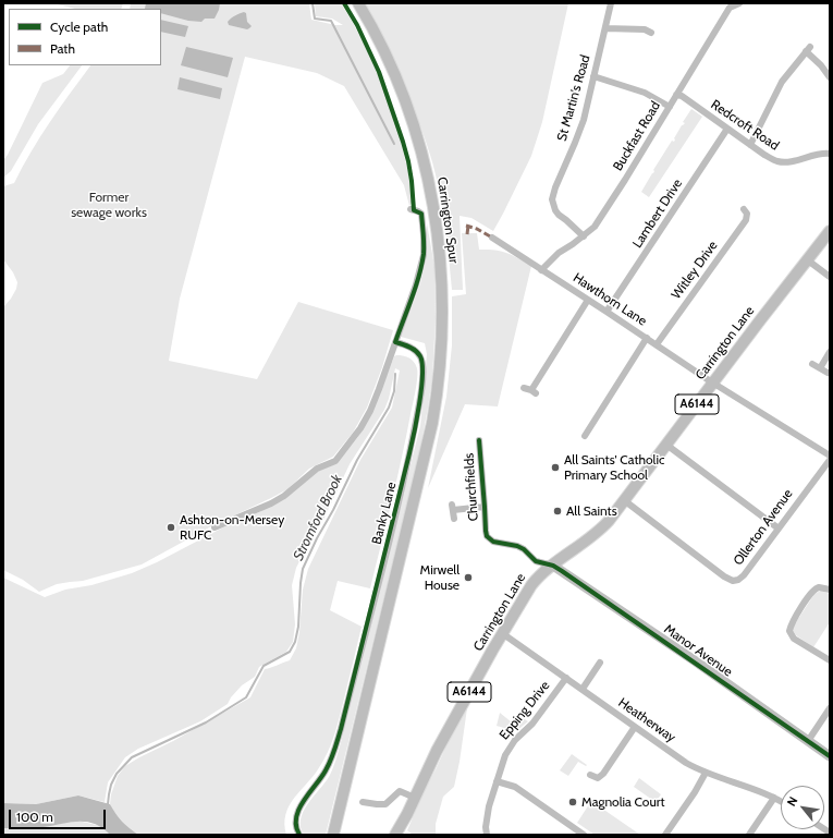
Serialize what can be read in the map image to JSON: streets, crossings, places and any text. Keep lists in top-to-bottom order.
{
  "streets": {
    "main road": ["Carrington Spur", "Carrington Lane", "A6144"],
    "street": [
      "St Martin's Road",
      "Redcroft Road",
      "Buckfast Road",
      "Lambert Drive",
      "Witley Drive",
      "Hawthorn Lane",
      "Churchfields",
      "Banky Lane",
      "Ollerton Avenue",
      "Manor Avenue",
      "Epping Drive",
      "Heatherway"
    ]
  },
  "crossings": [
    ["St Martin's Road", "Buckfast Road"],
    ["Redcroft Road", "Buckfast Road"],
    ["Redcroft Road", "Lambert Drive"],
    ["Buckfast Road", "Hawthorn Lane"],
    ["Lambert Drive", "Hawthorn Lane"],
    ["Witley Drive", "Hawthorn Lane"],
    ["Hawthorn Lane", "Carrington Lane"],
    ["Carrington Lane", "Churchfields"],
    ["Carrington Lane", "Ollerton Avenue"],
    ["Carrington Lane", "Manor Avenue"],
    ["Carrington Lane", "Heatherway"],
    ["Churchfields", "Manor Avenue"],
    ["Epping Drive", "Heatherway"]
  ],
  "water": ["Stromford Brook"],
  "parks": ["Former sewage works"],
  "places": [
    "All Saints' Catholic Primary School",
    "All Saints",
    "Ashton-on-Mersey RUFC",
    "Mirwell House",
    "Magnolia Court"
  ],
  "legend": ["Cycle path", "Path"],
  "scale_bar": "100 m",
  "north": "top left"
}
